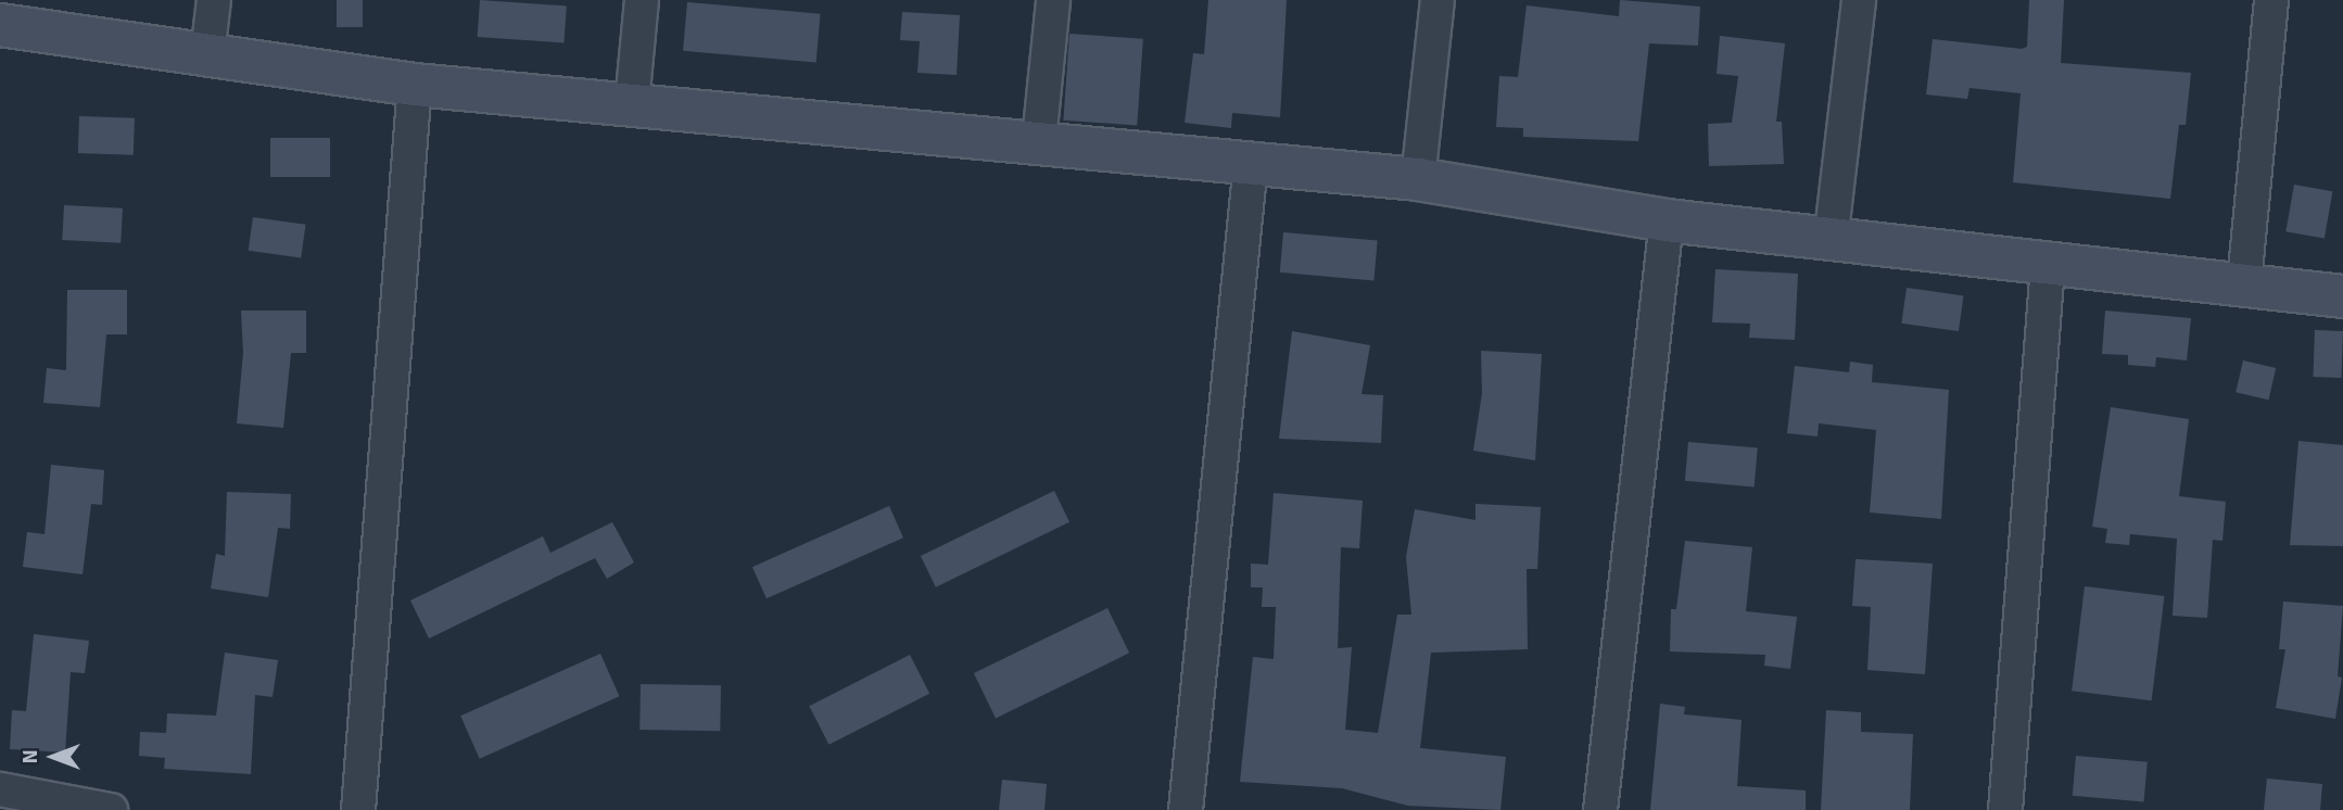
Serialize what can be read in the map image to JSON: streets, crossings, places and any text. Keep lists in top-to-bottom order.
{
  "north": "left"
}
